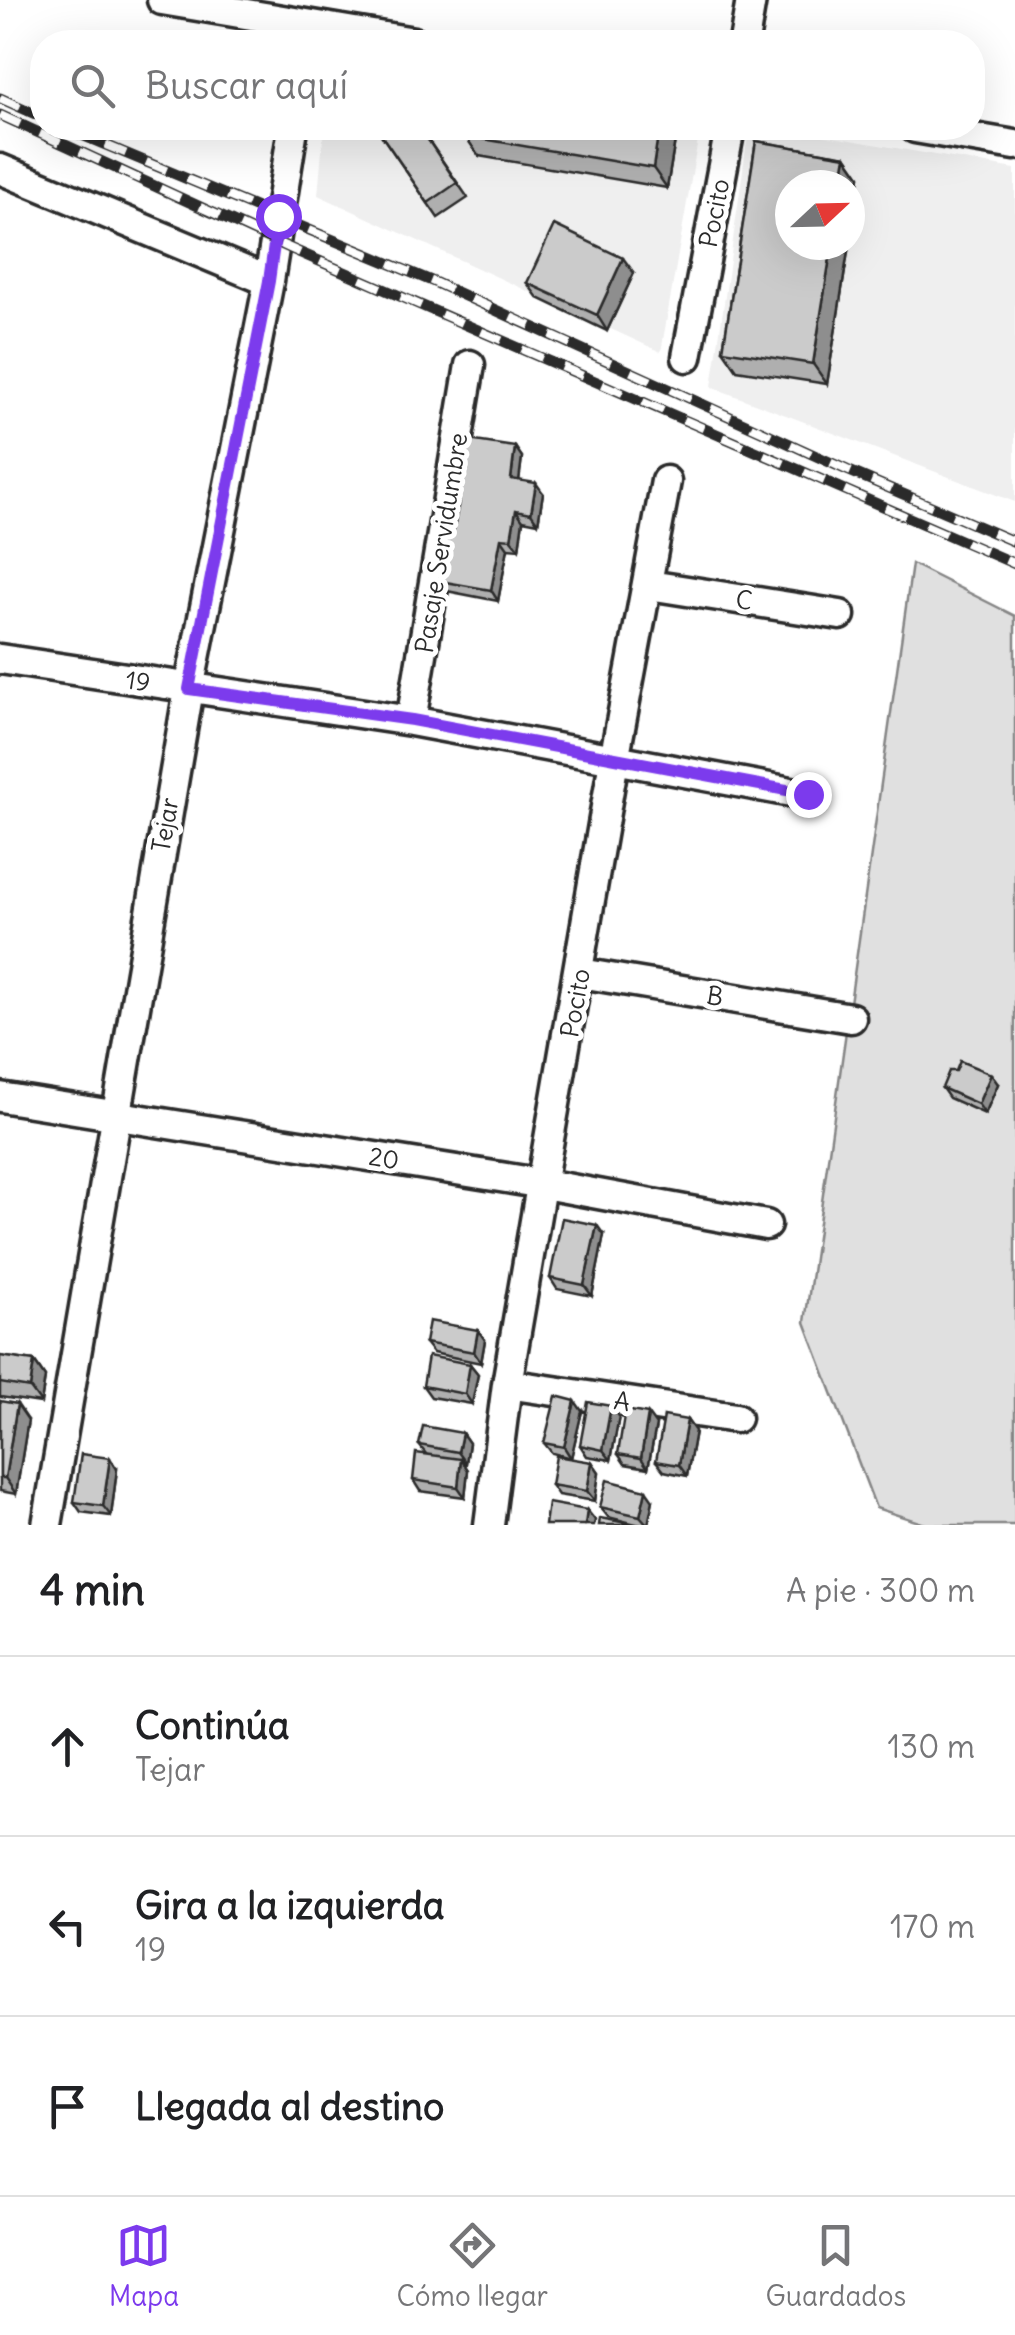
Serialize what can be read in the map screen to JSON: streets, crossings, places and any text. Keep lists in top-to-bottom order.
{
  "streets": {
    "street": [
      "Pocito",
      "Pasaje Servidumbre",
      "C",
      "19",
      "Tejar",
      "B",
      "20",
      "A"
    ]
  },
  "crossings": [
    ["Pocito", "C"],
    ["Pocito", "19"],
    ["Pocito", "B"],
    ["Pocito", "20"],
    ["Pocito", "A"],
    ["Pasaje Servidumbre", "19"],
    ["19", "Tejar"],
    ["Tejar", "20"]
  ],
  "north": "right",
  "page": {
    "search": "Buscar aquí",
    "heading": ["4 min", "A pie · 300 m"],
    "list": [
      ["Continúa", "Tejar", "130 m"],
      ["Gira a la izquierda", "19", "170 m"],
      "Llegada al destino"
    ],
    "nav": ["Mapa", "Cómo llegar", "Guardados"]
  }
}
